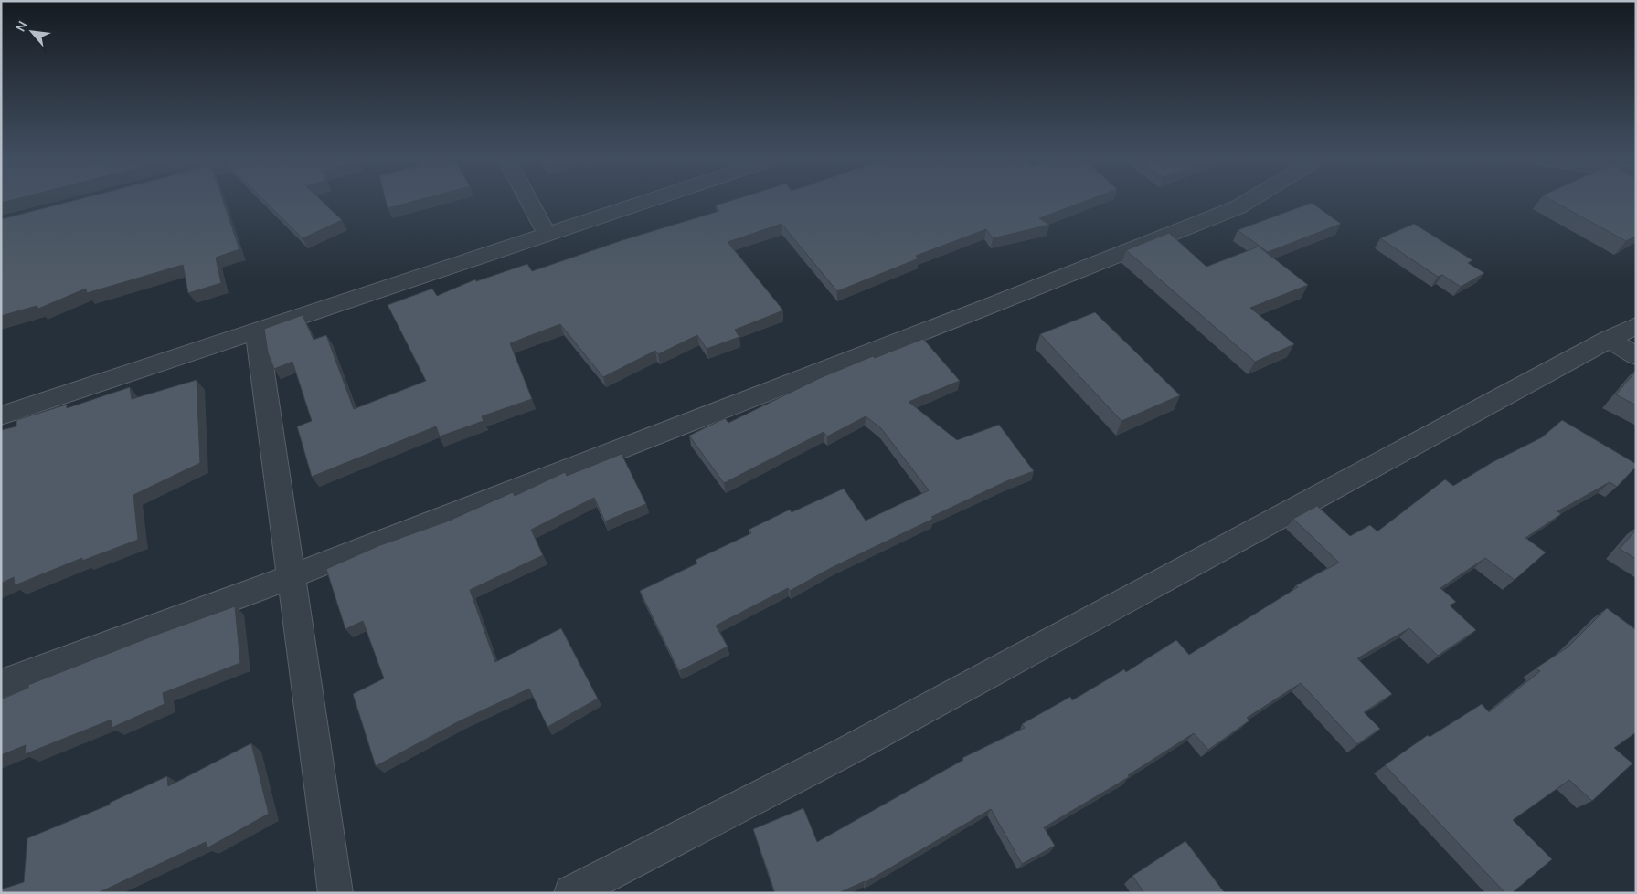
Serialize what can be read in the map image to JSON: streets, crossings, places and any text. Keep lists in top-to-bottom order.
{
  "north": "top left"
}
